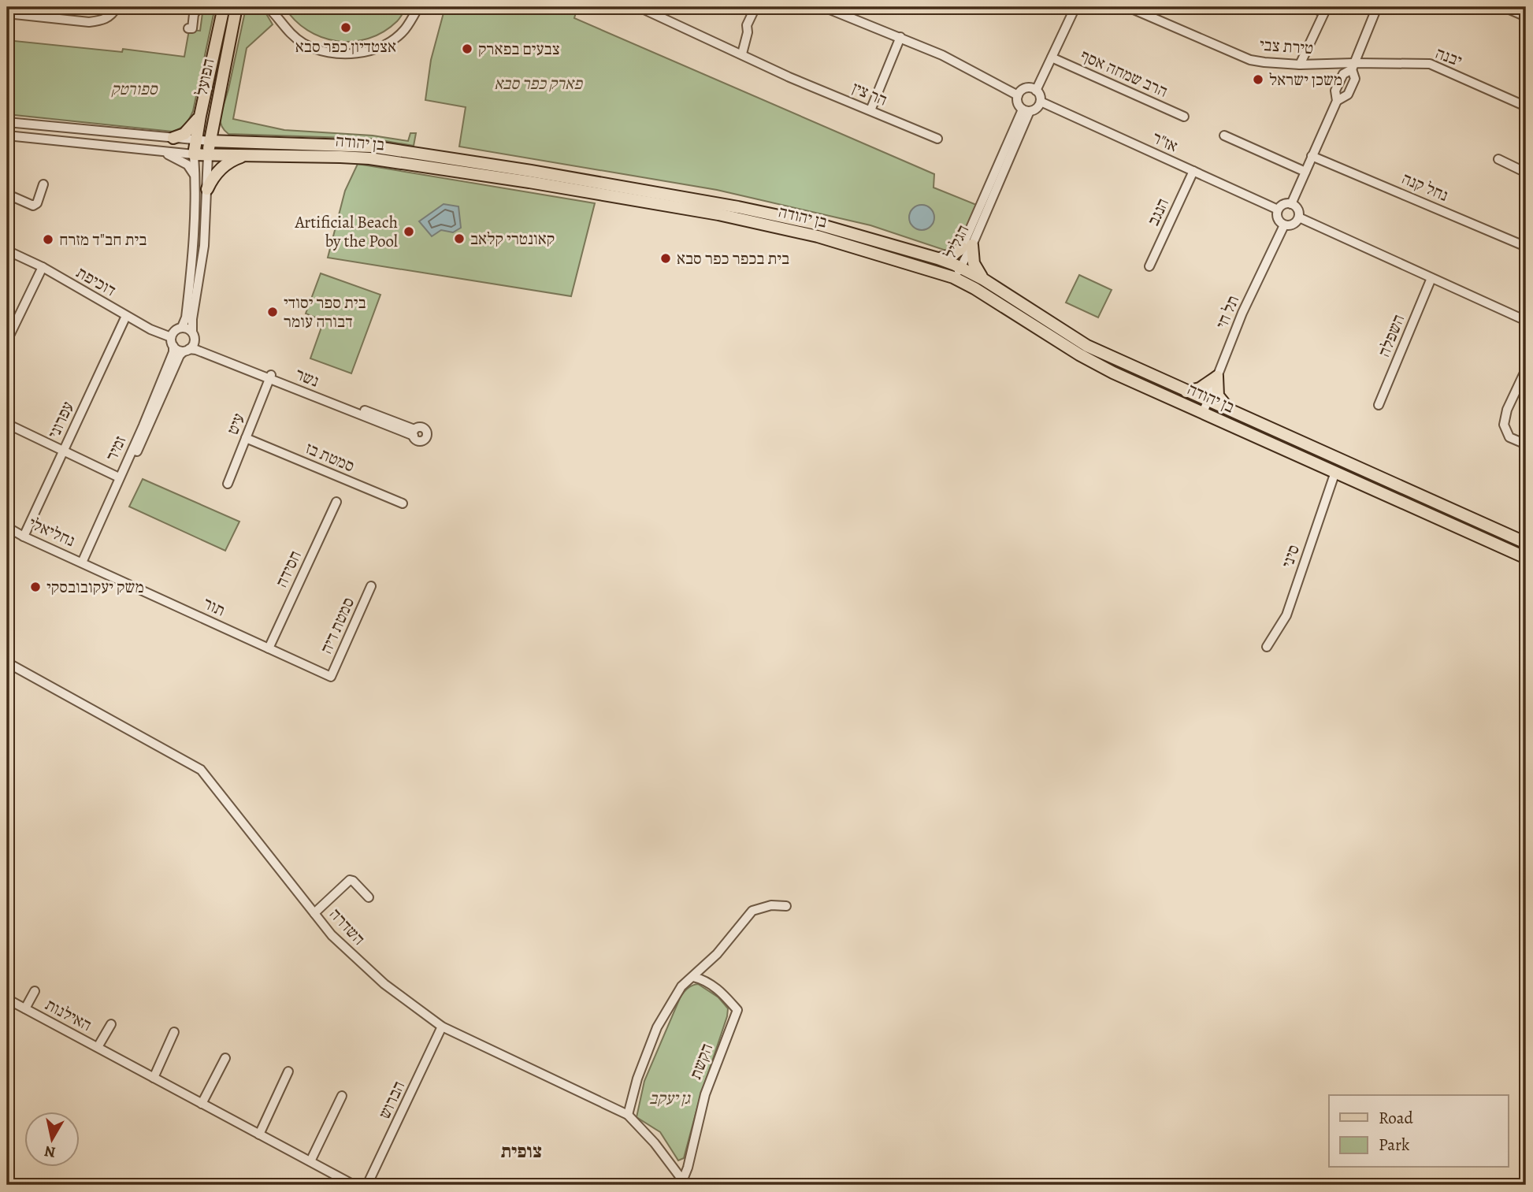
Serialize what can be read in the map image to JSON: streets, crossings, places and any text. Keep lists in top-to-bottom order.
{
  "streets": {
    "main road": ["הפועל", "בן יהודה"],
    "street": [
      "טירת צבי",
      "יבנה",
      "הרב שמחה אסף",
      "הר צין",
      "אז\"ר",
      "נחל קנה",
      "הנגב",
      "הגליל",
      "דוכיפת",
      "תל חי",
      "השפלה",
      "נשר",
      "עפרוני",
      "עיט",
      "זמיר",
      "סמטת בז",
      "נחליאלי",
      "סיני",
      "חסידה",
      "תור",
      "סמטת דיה",
      "השדרה",
      "האילנות",
      "הקשת",
      "הברוש"
    ]
  },
  "crossings": [
    ["טירת צבי", "יבנה"],
    ["הפועל", "בן יהודה"],
    ["אז\"ר", "הנגב"],
    ["אז\"ר", "הגליל"],
    ["אז\"ר", "תל חי"],
    ["בן יהודה", "הגליל"],
    ["בן יהודה", "תל חי"],
    ["בן יהודה", "סיני"],
    ["דוכיפת", "נשר"],
    ["דוכיפת", "עפרוני"],
    ["דוכיפת", "זמיר"],
    ["נשר", "עיט"],
    ["נשר", "זמיר"],
    ["עפרוני", "נחליאלי"],
    ["עיט", "סמטת בז"],
    ["זמיר", "נחליאלי"],
    ["זמיר", "תור"],
    ["נחליאלי", "תור"],
    ["חסידה", "תור"],
    ["תור", "סמטת דיה"],
    ["השדרה", "הקשת"],
    ["השדרה", "הברוש"]
  ],
  "districts": ["צופית"],
  "parks": ["פארק כפר סבא", "ספורטק", "גן יעקב"],
  "places": [
    "אצטדיון כפר סבא",
    "צבעים בפארק",
    "משכן ישראל",
    "Artificial Beach by the Pool",
    "קאונטרי קלאב",
    "בית חב\"ד מזרח",
    "בית בכפר כפר סבא",
    "בית ספר יסודי דבורה עומר",
    "משק יעקובובסקי"
  ],
  "legend": ["Road", "Park"],
  "north": "bottom"
}
